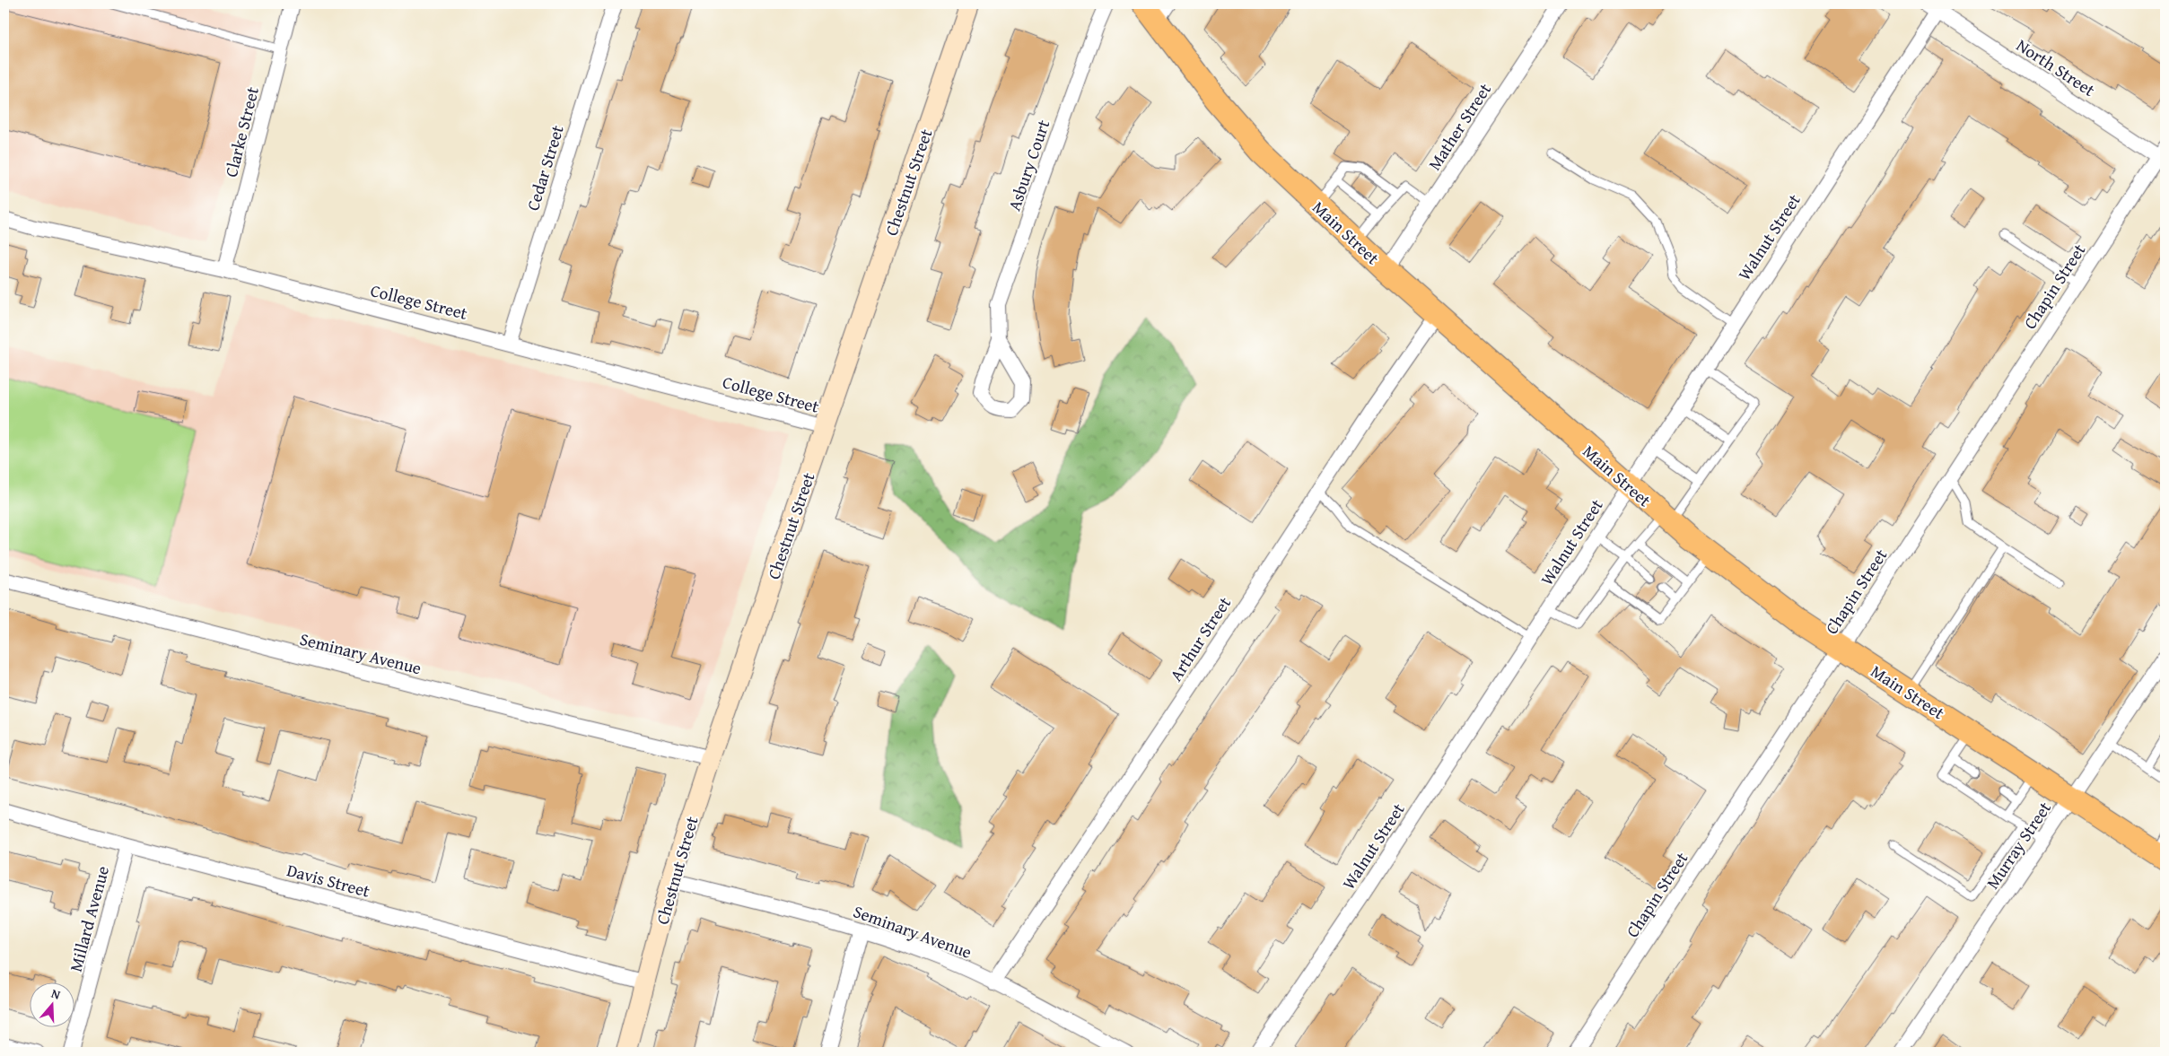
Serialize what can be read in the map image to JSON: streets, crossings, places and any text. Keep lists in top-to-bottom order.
{
  "streets": {
    "main road": ["Main Street"],
    "street": [
      "North Street",
      "Mather Street",
      "Clarke Street",
      "Asbury Court",
      "Cedar Street",
      "Chestnut Street",
      "Walnut Street",
      "Chapin Street",
      "College Street",
      "Arthur Street",
      "Seminary Avenue",
      "Murray Street",
      "Davis Street",
      "Millard Avenue"
    ]
  },
  "crossings": [
    ["North Street", "Walnut Street"],
    ["North Street", "Chapin Street"],
    ["Mather Street", "Main Street"],
    ["Clarke Street", "College Street"],
    ["Cedar Street", "College Street"],
    ["Chestnut Street", "College Street"],
    ["Chestnut Street", "Seminary Avenue"],
    ["Chestnut Street", "Davis Street"],
    ["Main Street", "Walnut Street"],
    ["Main Street", "Chapin Street"],
    ["Main Street", "Arthur Street"],
    ["Main Street", "Murray Street"],
    ["Arthur Street", "Seminary Avenue"],
    ["Davis Street", "Millard Avenue"]
  ],
  "north": "top"
}
